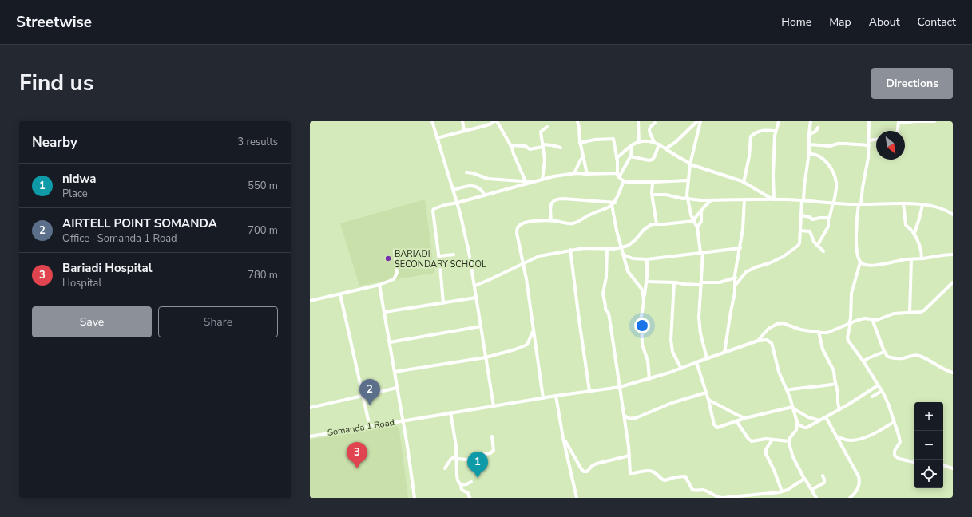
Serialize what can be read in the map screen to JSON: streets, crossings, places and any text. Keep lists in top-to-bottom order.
{
  "streets": {
    "street": ["Somanda 1 Road"]
  },
  "places": ["BARIADI SECONDARY SCHOOL"],
  "north": "bottom right",
  "page": {
    "header": "Streetwise",
    "nav": [
      "Home",
      "Map",
      "About",
      "Contact"
    ],
    "title": "Find us",
    "buttons": [
      "Directions",
      ["Save", "Share"]
    ],
    "heading": ["Nearby", "3 results"],
    "list": [
      {
        "mark": "1",
        "name": "nidwa",
        "note": "Place",
        "value": "550 m"
      },
      {
        "mark": "2",
        "name": "AIRTELL POINT SOMANDA",
        "note": "Office · Somanda 1 Road",
        "value": "700 m"
      },
      {
        "mark": "3",
        "name": "Bariadi Hospital",
        "note": "Hospital",
        "value": "780 m"
      }
    ],
    "pins": ["2", "3", "1"],
    "map_buttons": ["+", "−"]
  }
}
